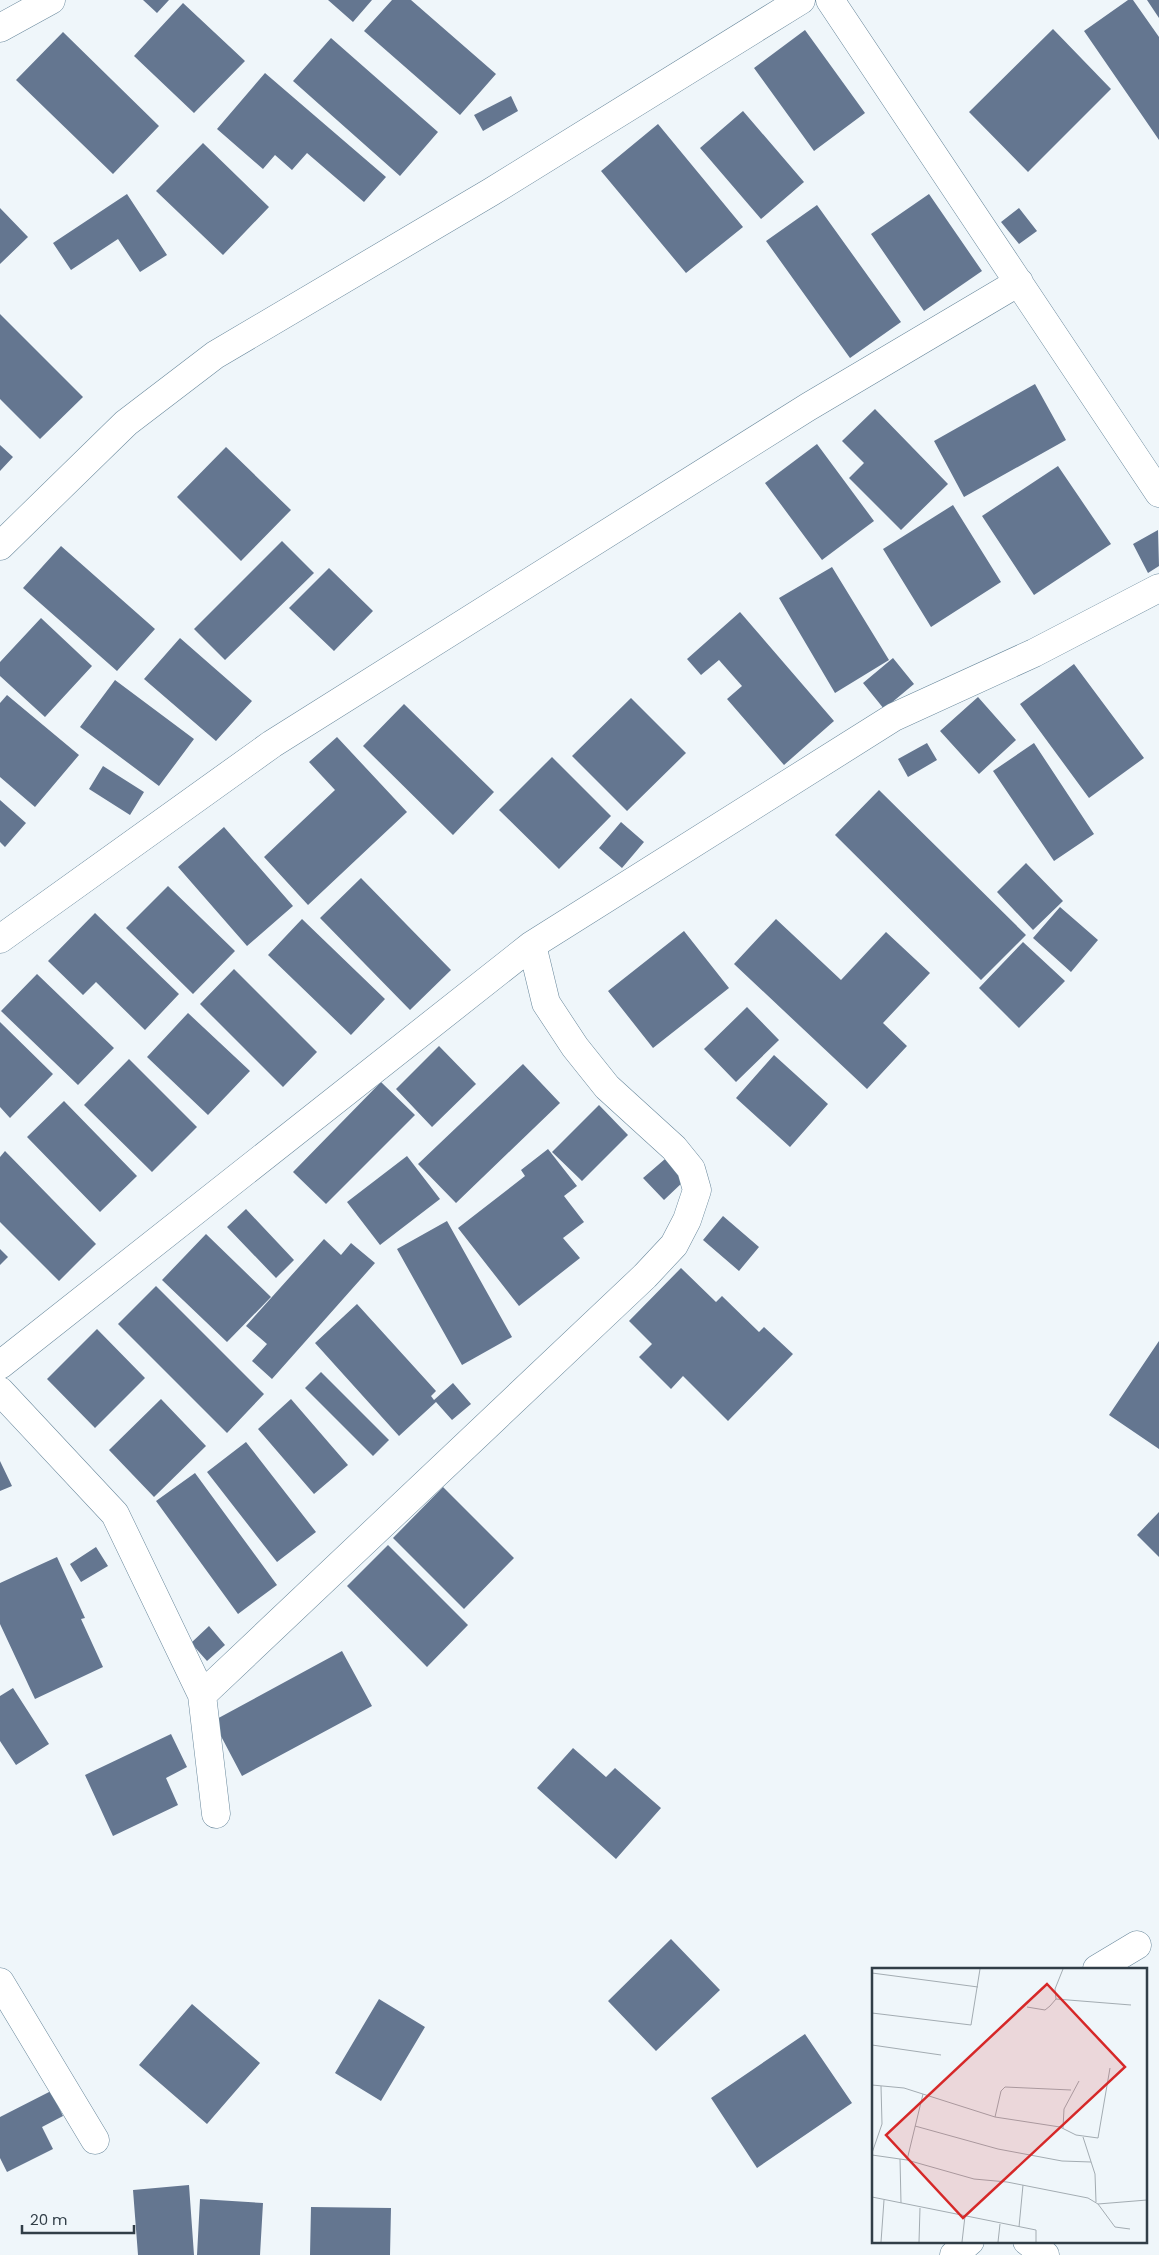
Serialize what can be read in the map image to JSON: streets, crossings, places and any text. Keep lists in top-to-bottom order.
{
  "scale_bar": "20 m"
}
